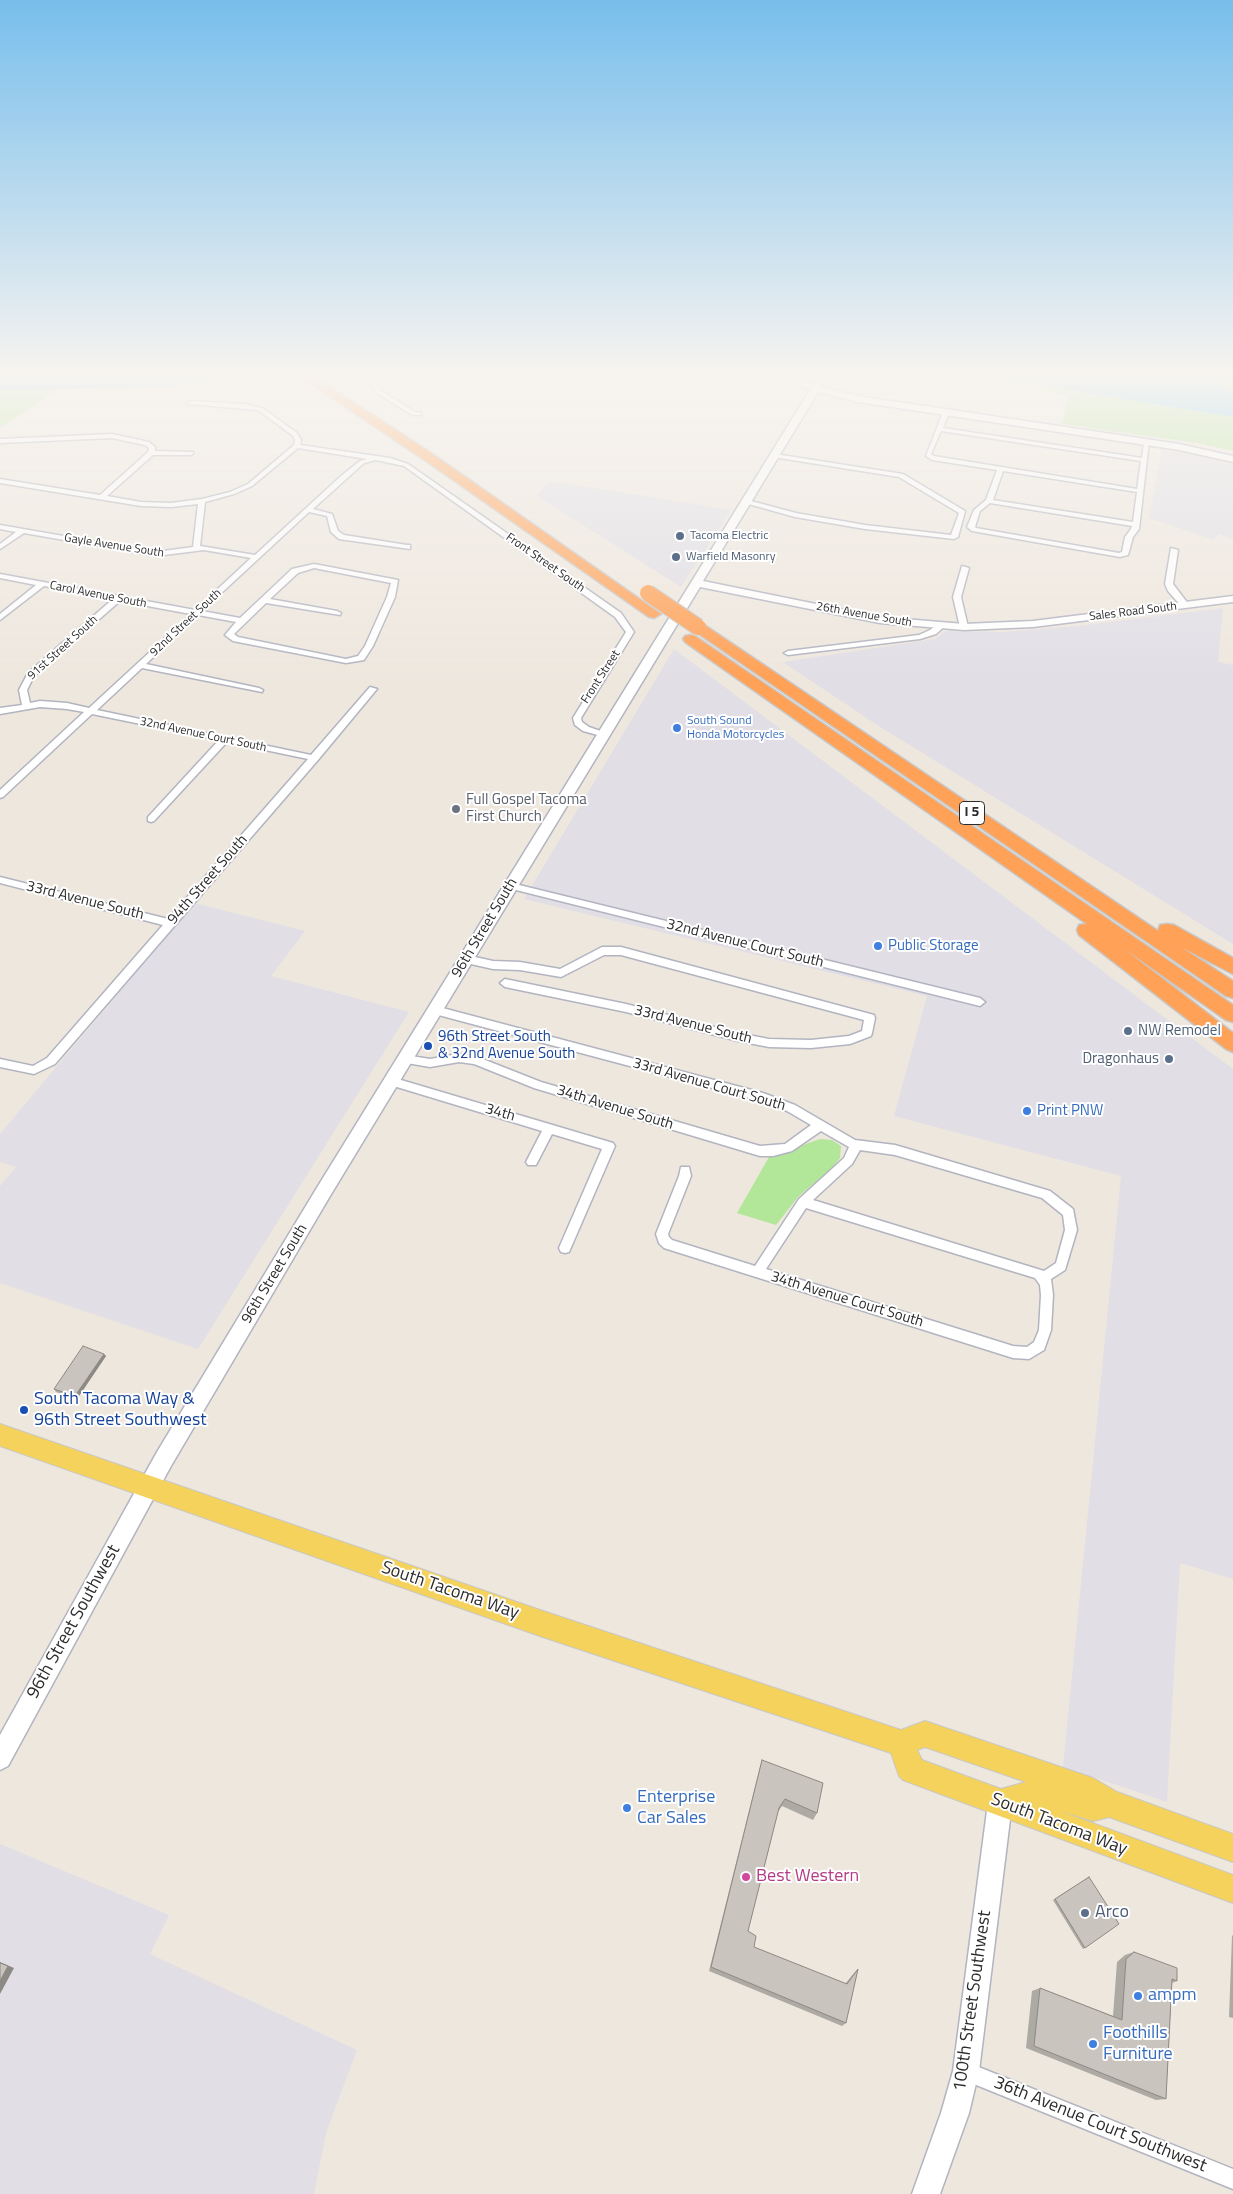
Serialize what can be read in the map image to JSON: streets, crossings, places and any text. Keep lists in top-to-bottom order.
{
  "streets": {
    "highway": ["I 5"],
    "main road": [
      "26th Avenue South",
      "96th Street South",
      "South Tacoma Way",
      "96th Street Southwest",
      "100th Street Southwest"
    ],
    "street": [
      "Gayle Avenue South",
      "Front Street South",
      "Carol Avenue South",
      "Sales Road South",
      "92nd Street South",
      "91st Street South",
      "Front Street",
      "32nd Avenue Court South",
      "94th Street South",
      "33rd Avenue South",
      "33rd Avenue Court South",
      "34th Avenue South",
      "34th",
      "34th Avenue Court South",
      "36th Avenue Court Southwest"
    ]
  },
  "crossings": [
    ["Gayle Avenue South", "92nd Street South"],
    ["Front Street South", "Front Street"],
    ["Carol Avenue South", "92nd Street South"],
    ["Carol Avenue South", "91st Street South"],
    ["Sales Road South", "26th Avenue South"],
    ["26th Avenue South", "96th Street South"],
    ["92nd Street South", "32nd Avenue Court South"],
    ["91st Street South", "32nd Avenue Court South"],
    ["Front Street", "96th Street South"],
    ["32nd Avenue Court South", "94th Street South"],
    ["32nd Avenue Court South", "96th Street South"],
    ["94th Street South", "33rd Avenue South"],
    ["33rd Avenue South", "96th Street South"],
    ["96th Street South", "33rd Avenue Court South"],
    ["96th Street South", "34th Avenue South"],
    ["96th Street South", "34th"],
    ["96th Street South", "South Tacoma Way"],
    ["96th Street South", "96th Street Southwest"],
    ["33rd Avenue Court South", "34th Avenue South"],
    ["33rd Avenue Court South", "34th Avenue Court South"],
    ["South Tacoma Way", "96th Street Southwest"],
    ["South Tacoma Way", "100th Street Southwest"],
    ["100th Street Southwest", "36th Avenue Court Southwest"]
  ],
  "places": [
    "Tacoma Electric",
    "Warfield Masonry",
    "South Sound Honda Motorcycles",
    "Full Gospel Tacoma First Church",
    "Public Storage",
    "NW Remodel",
    "96th Street South & 32nd Avenue South",
    "Dragonhaus",
    "Print PNW",
    "South Tacoma Way & 96th Street Southwest",
    "Enterprise Car Sales",
    "Best Western",
    "Arco",
    "ampm",
    "Foothills Furniture"
  ]
}
